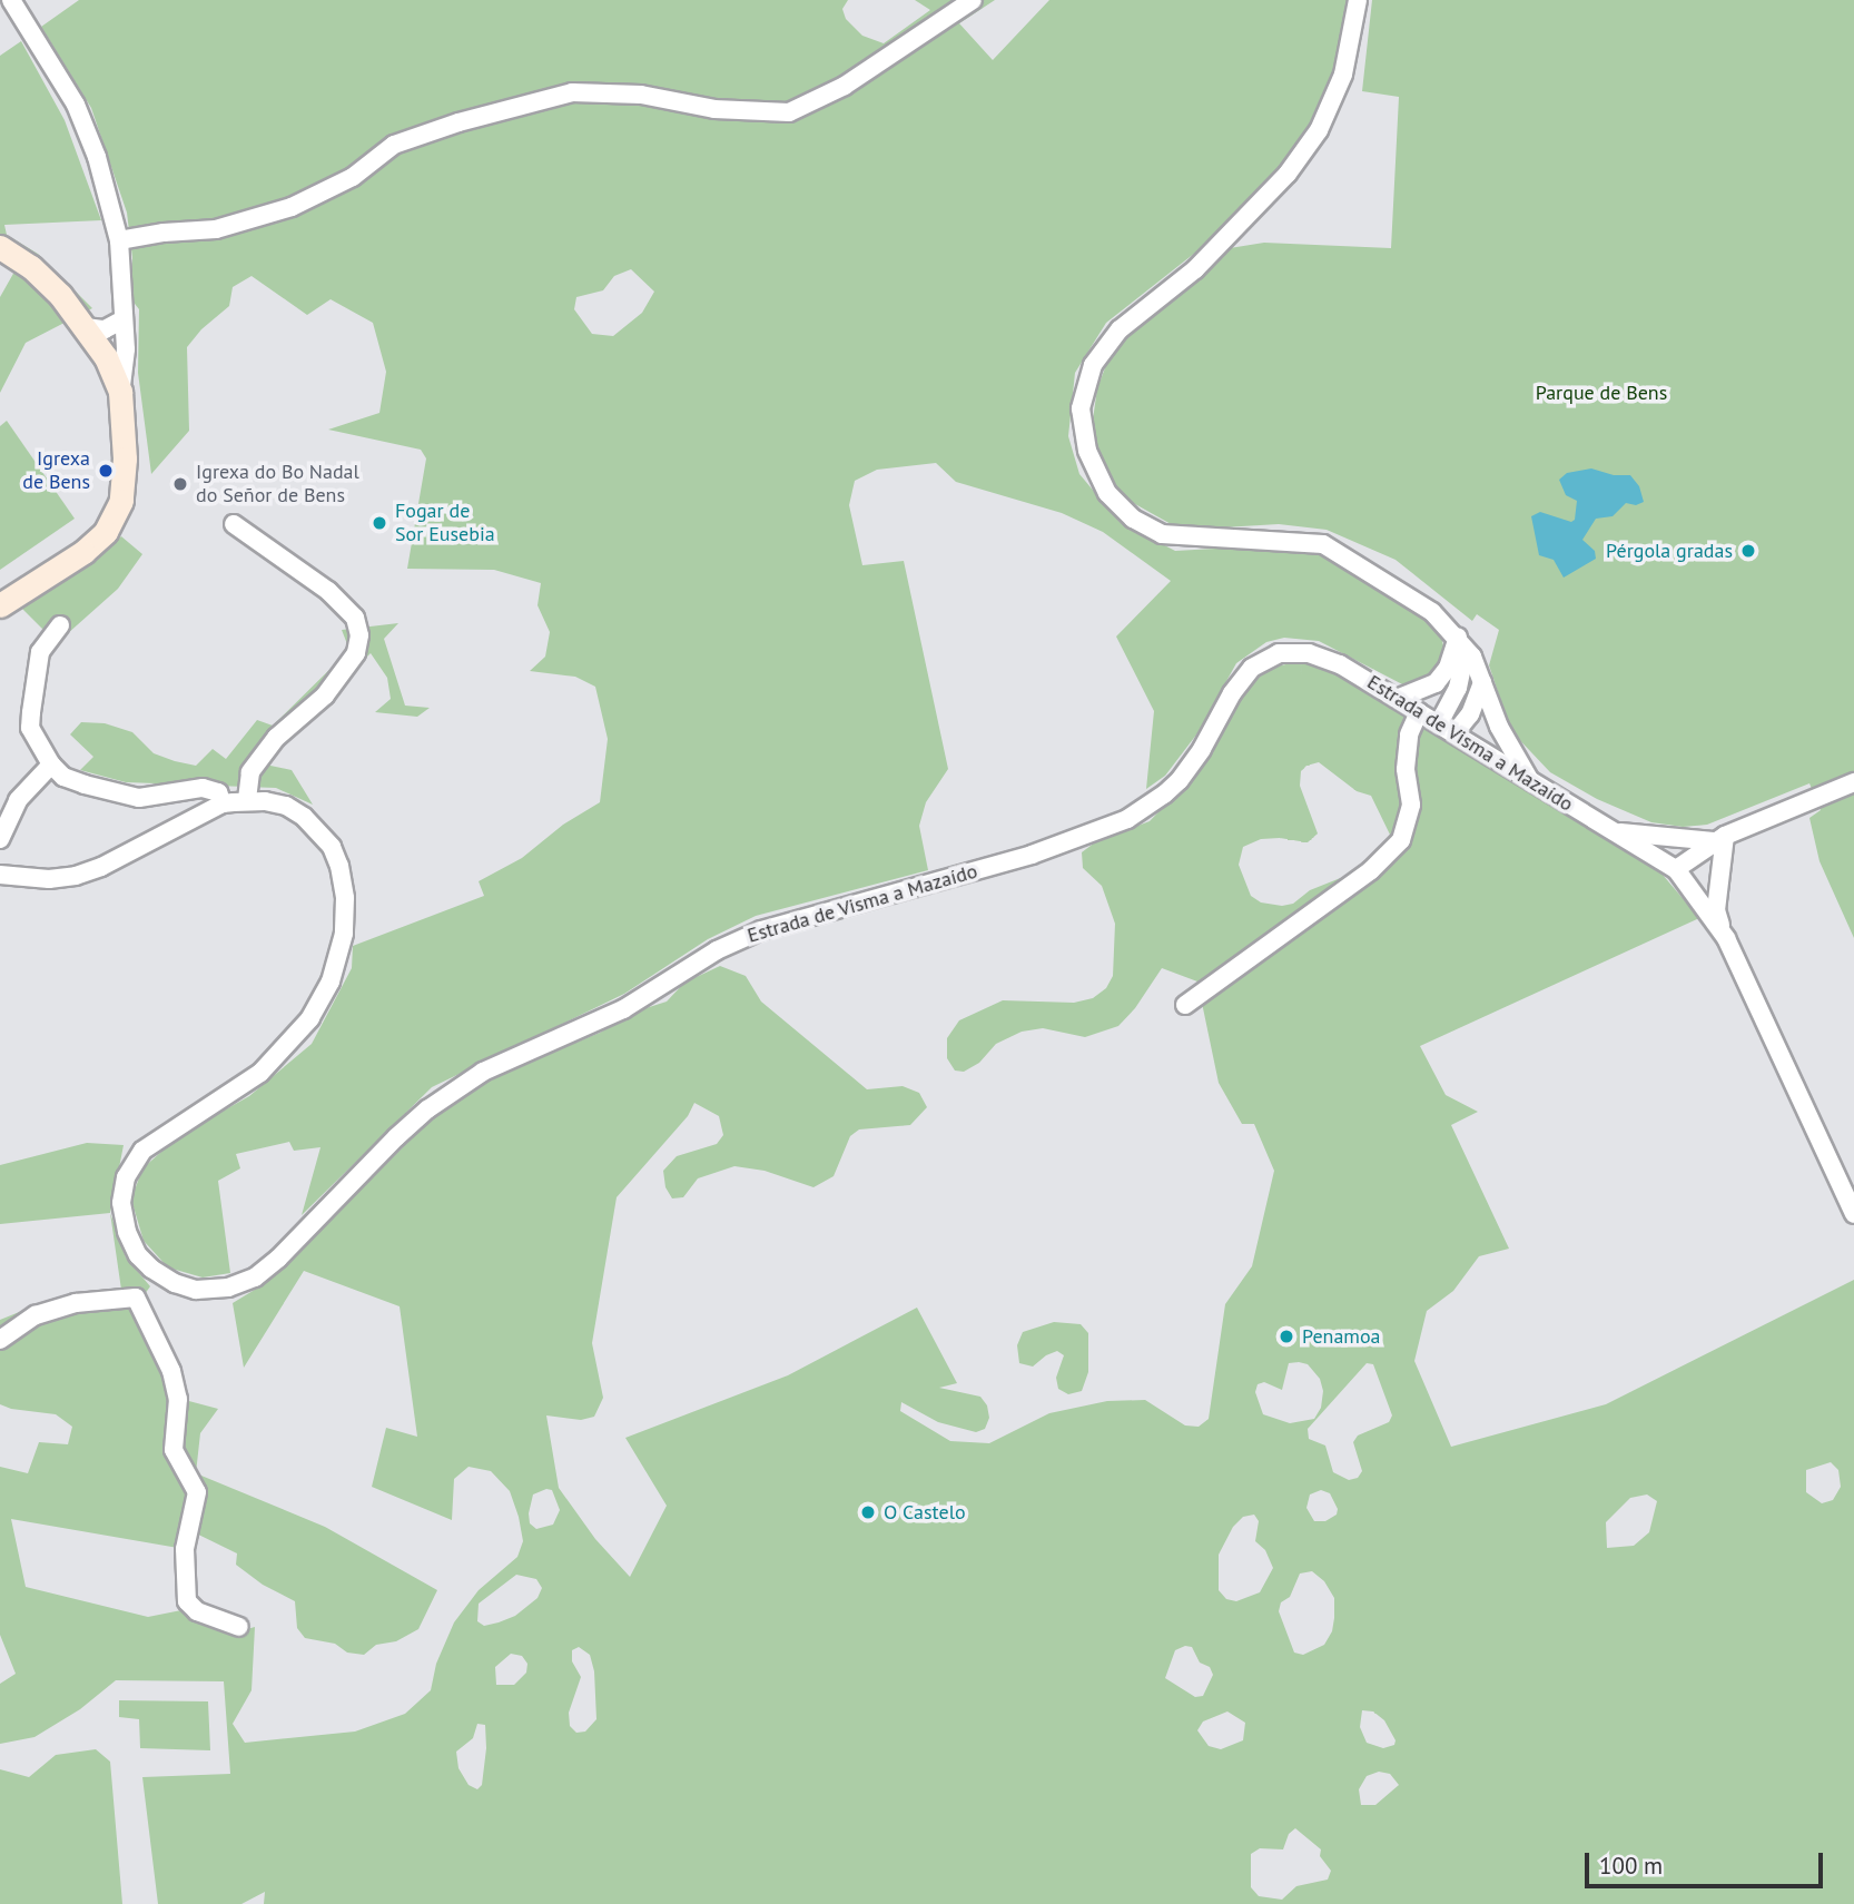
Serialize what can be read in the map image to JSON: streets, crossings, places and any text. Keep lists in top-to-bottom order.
{
  "streets": {
    "street": ["Estrada de Visma a Mazaído"]
  },
  "parks": ["Parque de Bens"],
  "places": [
    "Igrexa de Bens",
    "Igrexa do Bo Nadal do Señor de Bens",
    "Fogar de Sor Eusebia",
    "Pérgola gradas",
    "Penamoa",
    "O Castelo"
  ],
  "scale_bar": "100 m"
}
